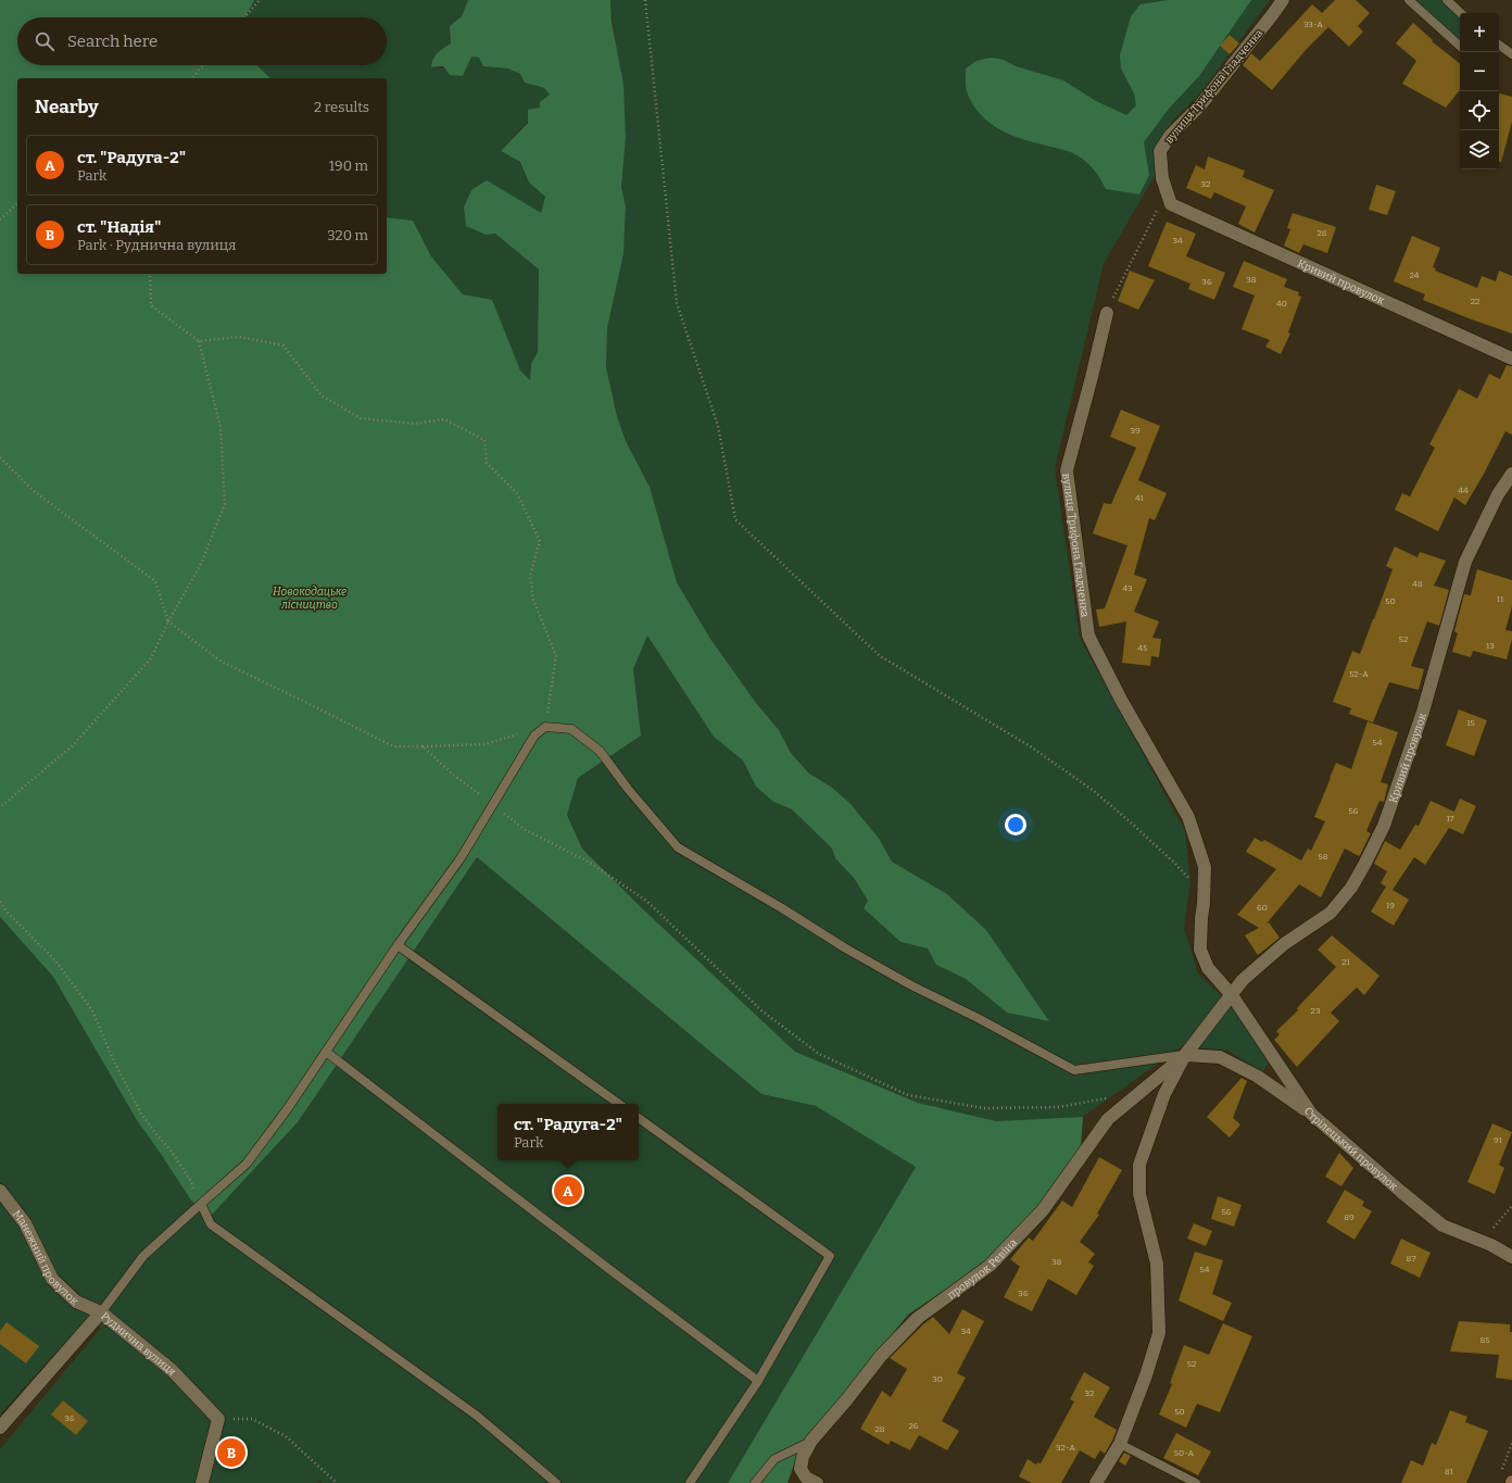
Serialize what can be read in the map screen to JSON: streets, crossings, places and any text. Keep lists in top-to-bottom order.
{
  "streets": {
    "street": [
      "вулиця Трифона Гладченка",
      "Кривий провулок",
      "Стрілецький провулок",
      "Манежний провулок",
      "провулок Ревіна",
      "Руднична вулиця"
    ]
  },
  "crossings": [
    ["вулиця Трифона Гладченка", "Кривий провулок"],
    ["вулиця Трифона Гладченка", "Стрілецький провулок"],
    ["вулиця Трифона Гладченка", "провулок Ревіна"],
    ["Кривий провулок", "Стрілецький провулок"],
    ["Кривий провулок", "провулок Ревіна"],
    ["Стрілецький провулок", "провулок Ревіна"],
    ["Манежний провулок", "Руднична вулиця"]
  ],
  "parks": ["Новокодацьке лісництво"],
  "house_numbers": [
    "33-А",
    "32",
    "28",
    "34",
    "24",
    "38",
    "36",
    "22",
    "40",
    "39",
    "44",
    "41",
    "48",
    "43",
    "11",
    "50",
    "52",
    "13",
    "45",
    "52-А",
    "15",
    "54",
    "56",
    "17",
    "58",
    "19",
    "60",
    "21",
    "23",
    "91",
    "56",
    "89",
    "87",
    "38",
    "54",
    "36",
    "34",
    "85",
    "52",
    "30",
    "32",
    "50",
    "36",
    "26",
    "28",
    "32-А",
    "50-А",
    "81"
  ],
  "page": {
    "map_buttons": ["+", "−"],
    "search": "Search here",
    "heading": ["Nearby", "2 results"],
    "list": [
      {
        "mark": "A",
        "name": "ст. \"Радуга-2\"",
        "note": "Park",
        "value": "190 m"
      },
      {
        "mark": "B",
        "name": "ст. \"Надія\"",
        "note": "Park · Руднична вулиця",
        "value": "320 m"
      }
    ],
    "popup": ["ст. \"Радуга-2\"", "Park"],
    "pins": ["A", "B"]
  }
}
